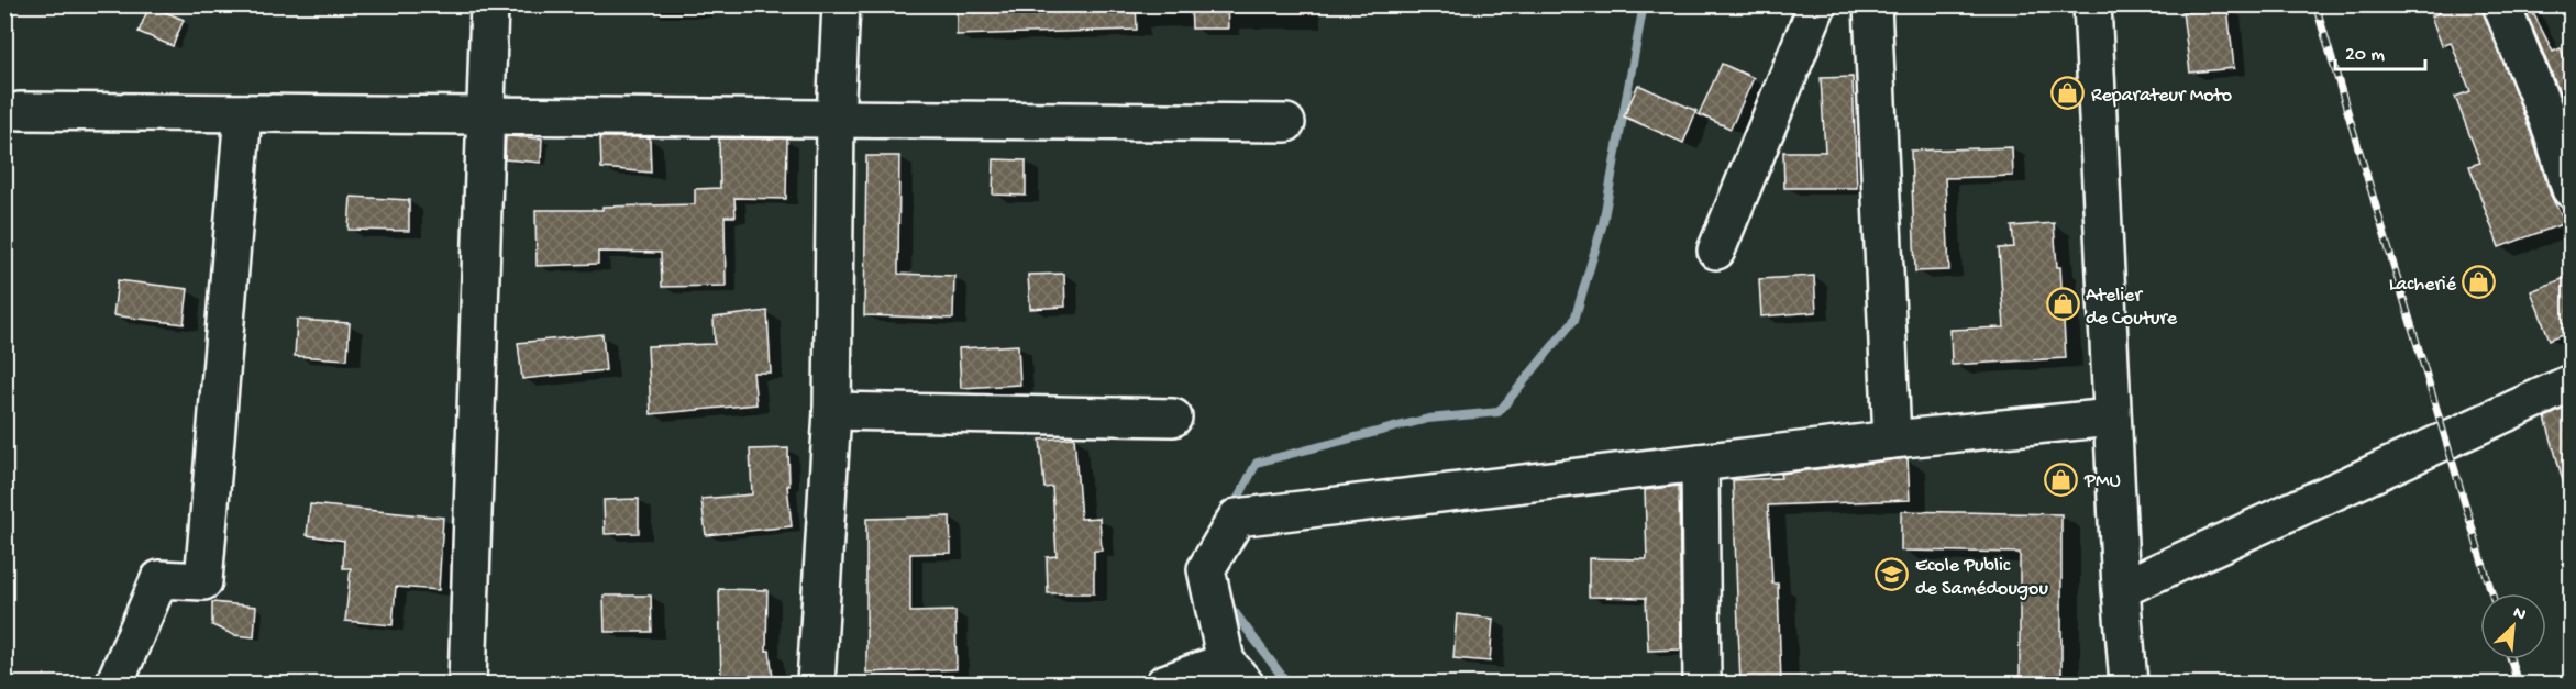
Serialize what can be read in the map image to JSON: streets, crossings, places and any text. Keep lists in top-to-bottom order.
{
  "places": {
    "shop": [
      "Reparateur Moto",
      "Lacherié",
      "Atelier de Couture",
      "PMU"
    ],
    "school or university": ["Ecole Public de Samédougou"]
  },
  "scale_bar": "20 m",
  "north": "top right"
}
